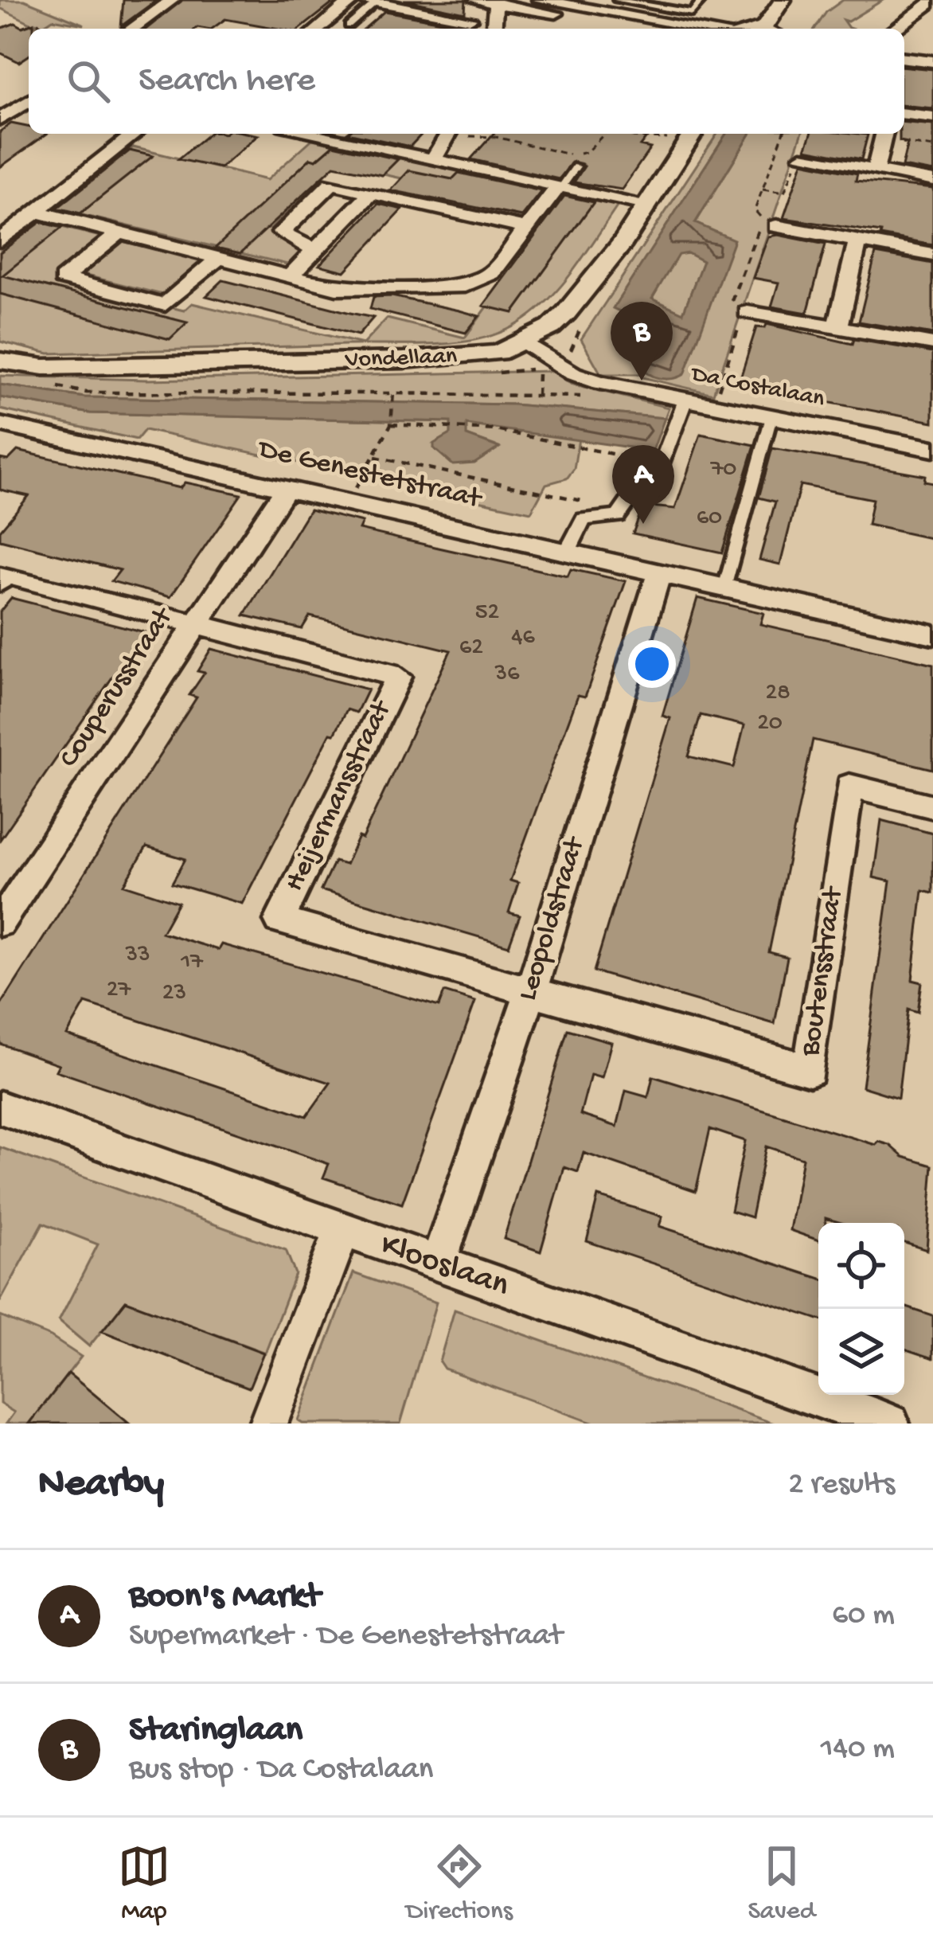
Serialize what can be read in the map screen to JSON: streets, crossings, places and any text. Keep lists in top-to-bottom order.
{
  "streets": {
    "street": [
      "Vondellaan",
      "Da Costalaan",
      "De Genestetstraat",
      "Couperusstraat",
      "Heijermansstraat",
      "Leopoldstraat",
      "Boutensstraat",
      "Klooslaan"
    ]
  },
  "crossings": [
    ["Vondellaan", "Da Costalaan"],
    ["De Genestetstraat", "Couperusstraat"],
    ["De Genestetstraat", "Leopoldstraat"],
    ["Couperusstraat", "Heijermansstraat"],
    ["Heijermansstraat", "Leopoldstraat"],
    ["Heijermansstraat", "Boutensstraat"],
    ["Leopoldstraat", "Boutensstraat"],
    ["Leopoldstraat", "Klooslaan"]
  ],
  "house_numbers": [
    "70",
    "60",
    "52",
    "46",
    "62",
    "36",
    "28",
    "20",
    "33",
    "17",
    "27",
    "23"
  ],
  "page": {
    "search": "Search here",
    "pins": ["B", "A"],
    "heading": ["Nearby", "2 results"],
    "list": [
      {
        "mark": "A",
        "name": "Boon's Markt",
        "note": "Supermarket · De Genestetstraat",
        "value": "60 m"
      },
      {
        "mark": "B",
        "name": "Staringlaan",
        "note": "Bus stop · Da Costalaan",
        "value": "140 m"
      }
    ],
    "nav": ["Map", "Directions", "Saved"]
  }
}
